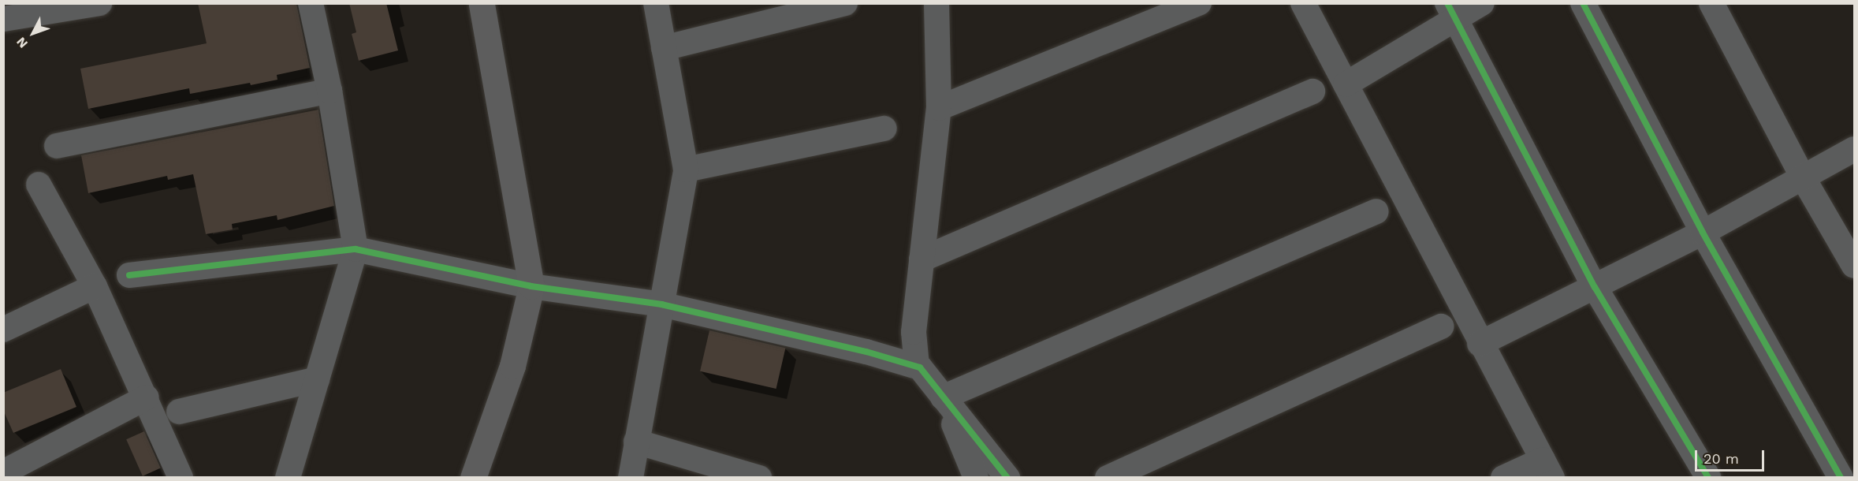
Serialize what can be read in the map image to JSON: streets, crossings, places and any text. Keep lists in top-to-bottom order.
{
  "scale_bar": "20 m",
  "north": "bottom left"
}
